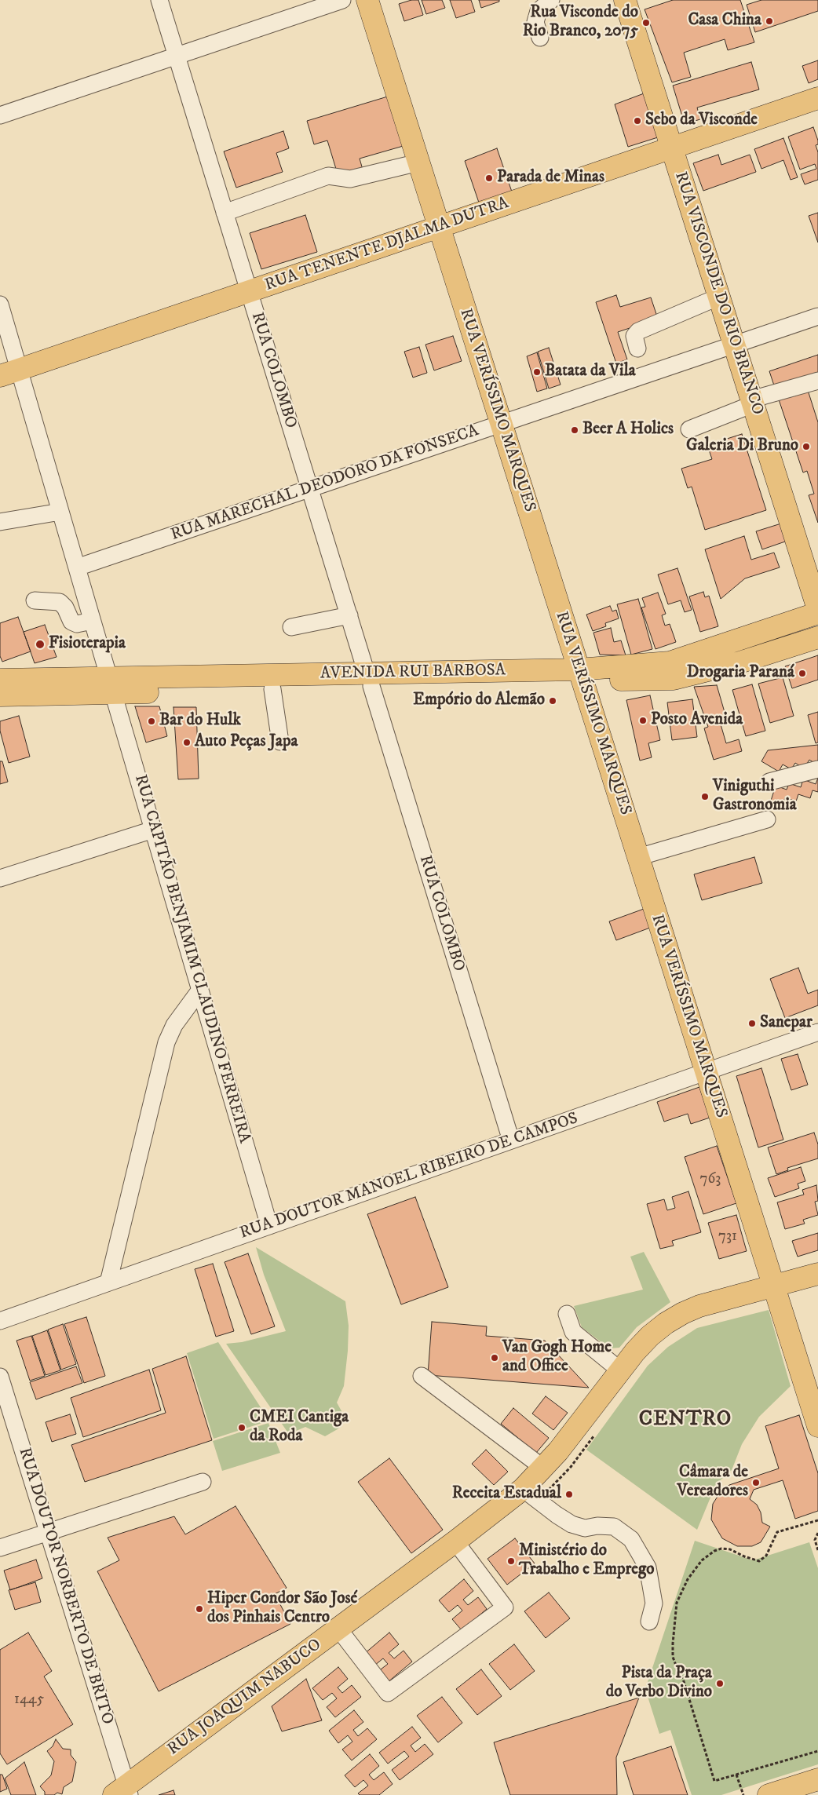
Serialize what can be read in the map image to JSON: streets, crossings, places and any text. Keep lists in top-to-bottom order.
{
  "streets": {
    "main road": [
      "RUA TENENTE DJALMA DUTRA",
      "RUA VISCONDE DO RIO BRANCO",
      "RUA VERÍSSIMO MARQUES",
      "AVENIDA RUI BARBOSA",
      "RUA JOAQUIM NABUCO"
    ],
    "street": [
      "RUA COLOMBO",
      "RUA MARECHAL DEODORO DA FONSECA",
      "RUA CAPITÃO BENJAMIM CLAUDINO FERREIRA",
      "RUA DOUTOR MANOEL RIBEIRO DE CAMPOS",
      "RUA DOUTOR NORBERTO DE BRITO"
    ]
  },
  "crossings": [
    ["RUA TENENTE DJALMA DUTRA", "RUA VISCONDE DO RIO BRANCO"],
    ["RUA TENENTE DJALMA DUTRA", "RUA COLOMBO"],
    ["RUA TENENTE DJALMA DUTRA", "RUA VERÍSSIMO MARQUES"],
    ["RUA TENENTE DJALMA DUTRA", "RUA CAPITÃO BENJAMIM CLAUDINO FERREIRA"],
    ["RUA VISCONDE DO RIO BRANCO", "RUA MARECHAL DEODORO DA FONSECA"],
    ["RUA COLOMBO", "RUA MARECHAL DEODORO DA FONSECA"],
    ["RUA COLOMBO", "AVENIDA RUI BARBOSA"],
    ["RUA COLOMBO", "RUA DOUTOR MANOEL RIBEIRO DE CAMPOS"],
    ["RUA VERÍSSIMO MARQUES", "RUA MARECHAL DEODORO DA FONSECA"],
    ["RUA VERÍSSIMO MARQUES", "AVENIDA RUI BARBOSA"],
    ["RUA VERÍSSIMO MARQUES", "RUA DOUTOR MANOEL RIBEIRO DE CAMPOS"],
    ["RUA VERÍSSIMO MARQUES", "RUA JOAQUIM NABUCO"],
    ["RUA MARECHAL DEODORO DA FONSECA", "RUA CAPITÃO BENJAMIM CLAUDINO FERREIRA"],
    ["AVENIDA RUI BARBOSA", "RUA CAPITÃO BENJAMIM CLAUDINO FERREIRA"],
    ["RUA CAPITÃO BENJAMIM CLAUDINO FERREIRA", "RUA DOUTOR MANOEL RIBEIRO DE CAMPOS"],
    ["RUA DOUTOR NORBERTO DE BRITO", "RUA JOAQUIM NABUCO"]
  ],
  "districts": ["CENTRO"],
  "places": [
    "Casa China",
    "Rua Visconde do Rio Branco, 2075",
    "Sebo da Visconde",
    "Parada de Minas",
    "Batata da Vila",
    "Beer A Holics",
    "Galeria Di Bruno",
    "Fisioterapia",
    "Drogaria Paraná",
    "Empório do Alemão",
    "Posto Avenida",
    "Bar do Hulk",
    "Auto Peças Japa",
    "Viniguthi Gastronomia",
    "Sanepar",
    "Van Gogh Home and Office",
    "CMEI Cantiga da Roda",
    "Câmara de Vereadores",
    "Receita Estadual",
    "Ministério do Trabalho e Emprego",
    "Hiper Condor São José dos Pinhais Centro",
    "Pista da Praça do Verbo Divino"
  ],
  "house_numbers": ["763", "731", "1445"]
}
